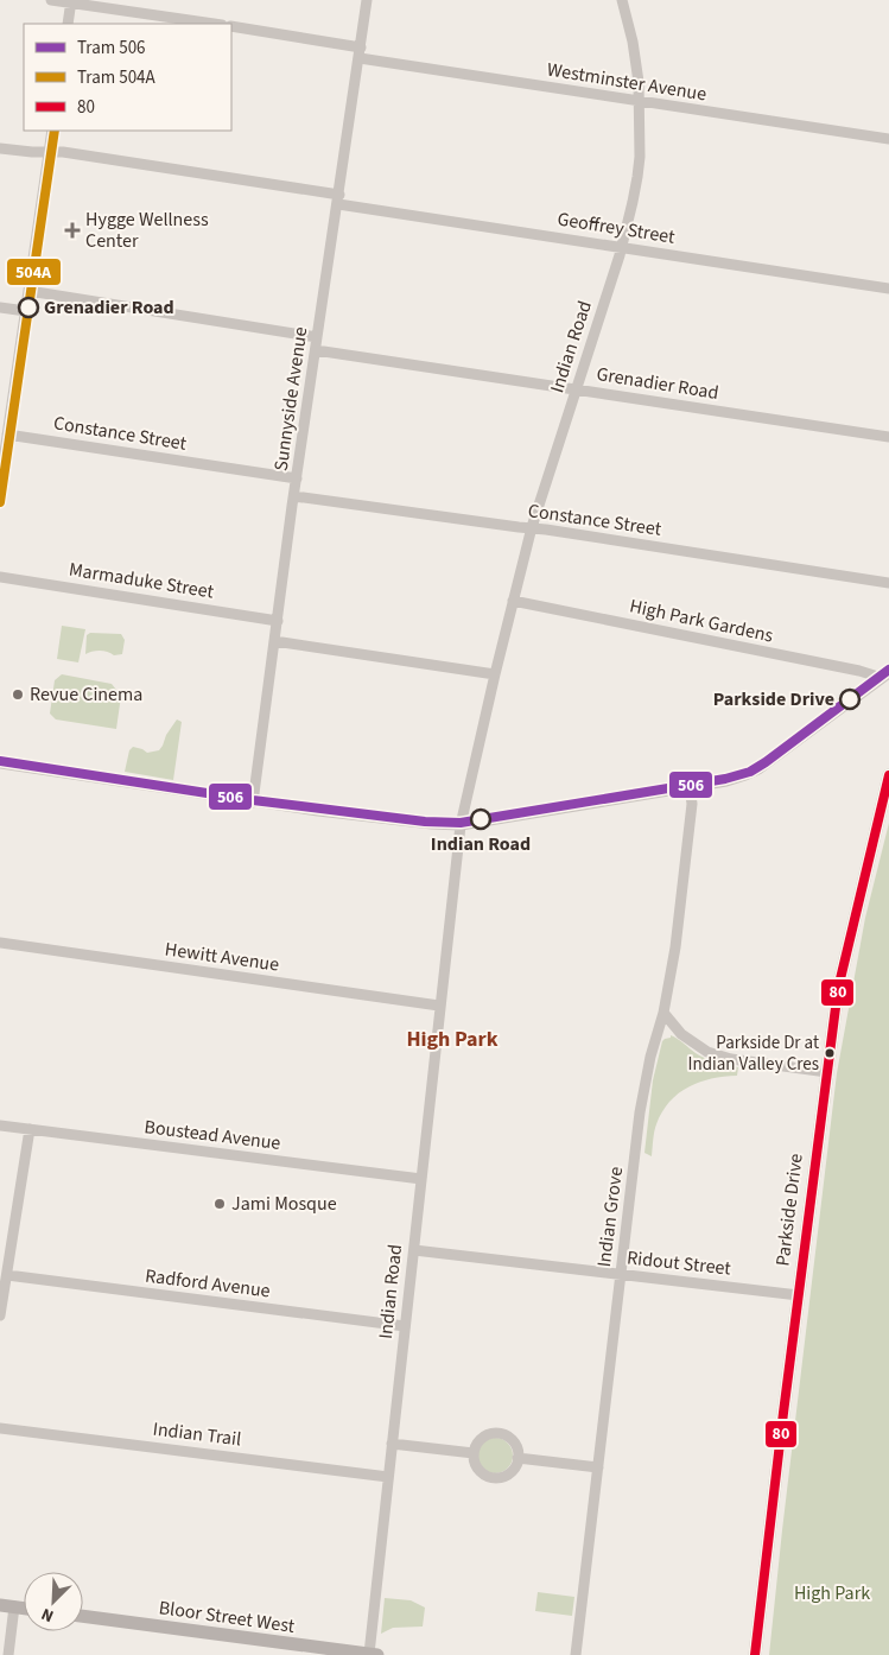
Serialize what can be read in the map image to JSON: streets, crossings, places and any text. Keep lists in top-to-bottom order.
{
  "streets": {
    "main road": ["Parkside Drive", "Bloor Street West"],
    "street": [
      "Westminster Avenue",
      "Geoffrey Street",
      "Indian Road",
      "Grenadier Road",
      "Sunnyside Avenue",
      "Constance Street",
      "Marmaduke Street",
      "High Park Gardens",
      "Hewitt Avenue",
      "Boustead Avenue",
      "Indian Grove",
      "Ridout Street",
      "Radford Avenue",
      "Indian Trail"
    ]
  },
  "crossings": [
    ["Westminster Avenue", "Indian Road"],
    ["Westminster Avenue", "Sunnyside Avenue"],
    ["Geoffrey Street", "Indian Road"],
    ["Geoffrey Street", "Sunnyside Avenue"],
    ["Indian Road", "Grenadier Road"],
    ["Indian Road", "Constance Street"],
    ["Indian Road", "High Park Gardens"],
    ["Indian Road", "Hewitt Avenue"],
    ["Indian Road", "Boustead Avenue"],
    ["Indian Road", "Ridout Street"],
    ["Indian Road", "Radford Avenue"],
    ["Indian Road", "Indian Trail"],
    ["Indian Road", "Bloor Street West"],
    ["Grenadier Road", "Sunnyside Avenue"],
    ["Sunnyside Avenue", "Constance Street"],
    ["Sunnyside Avenue", "Marmaduke Street"],
    ["Parkside Drive", "Ridout Street"],
    ["Indian Grove", "Ridout Street"]
  ],
  "districts": ["High Park"],
  "parks": ["High Park"],
  "places": {
    "health": ["Hygge Wellness Center"],
    "other": [
      "Grenadier Road",
      "Revue Cinema",
      "Parkside Drive",
      "Indian Road",
      "Parkside Dr at Indian Valley Cres",
      "Jami Mosque"
    ]
  },
  "lines": ["tram line 504A", "tram line 506", "transit line 80"],
  "legend": ["Tram 506", "Tram 504A", "80"],
  "north": "bottom left"
}
